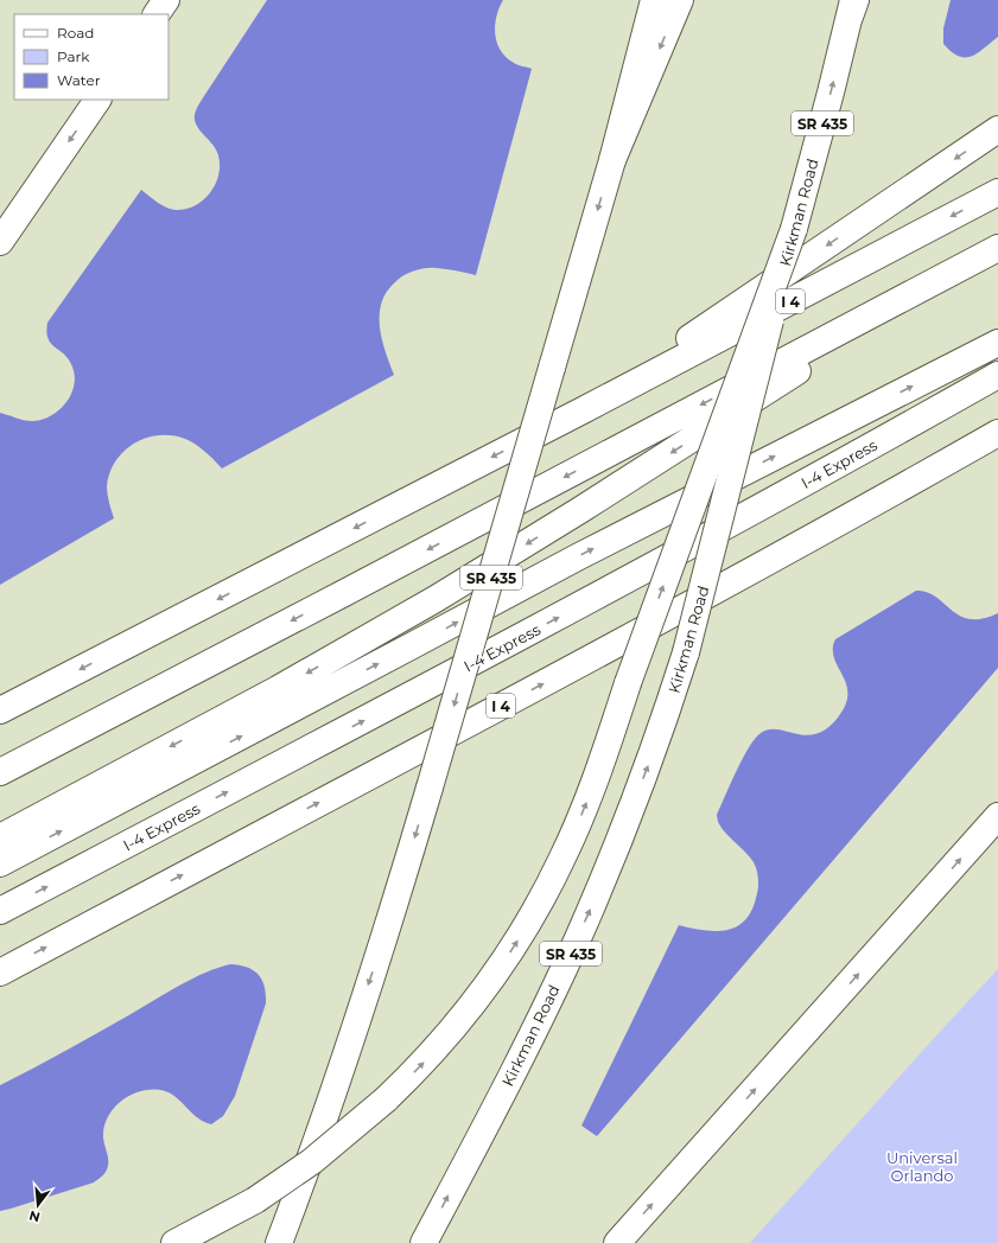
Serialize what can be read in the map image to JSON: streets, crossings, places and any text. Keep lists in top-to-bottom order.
{
  "streets": {
    "main road": [
      "SR 435",
      "Kirkman Road",
      "I 4",
      "I-4 Express"
    ]
  },
  "parks": ["Universal Orlando"],
  "legend": ["Road", "Park", "Water"],
  "north": "bottom"
}
